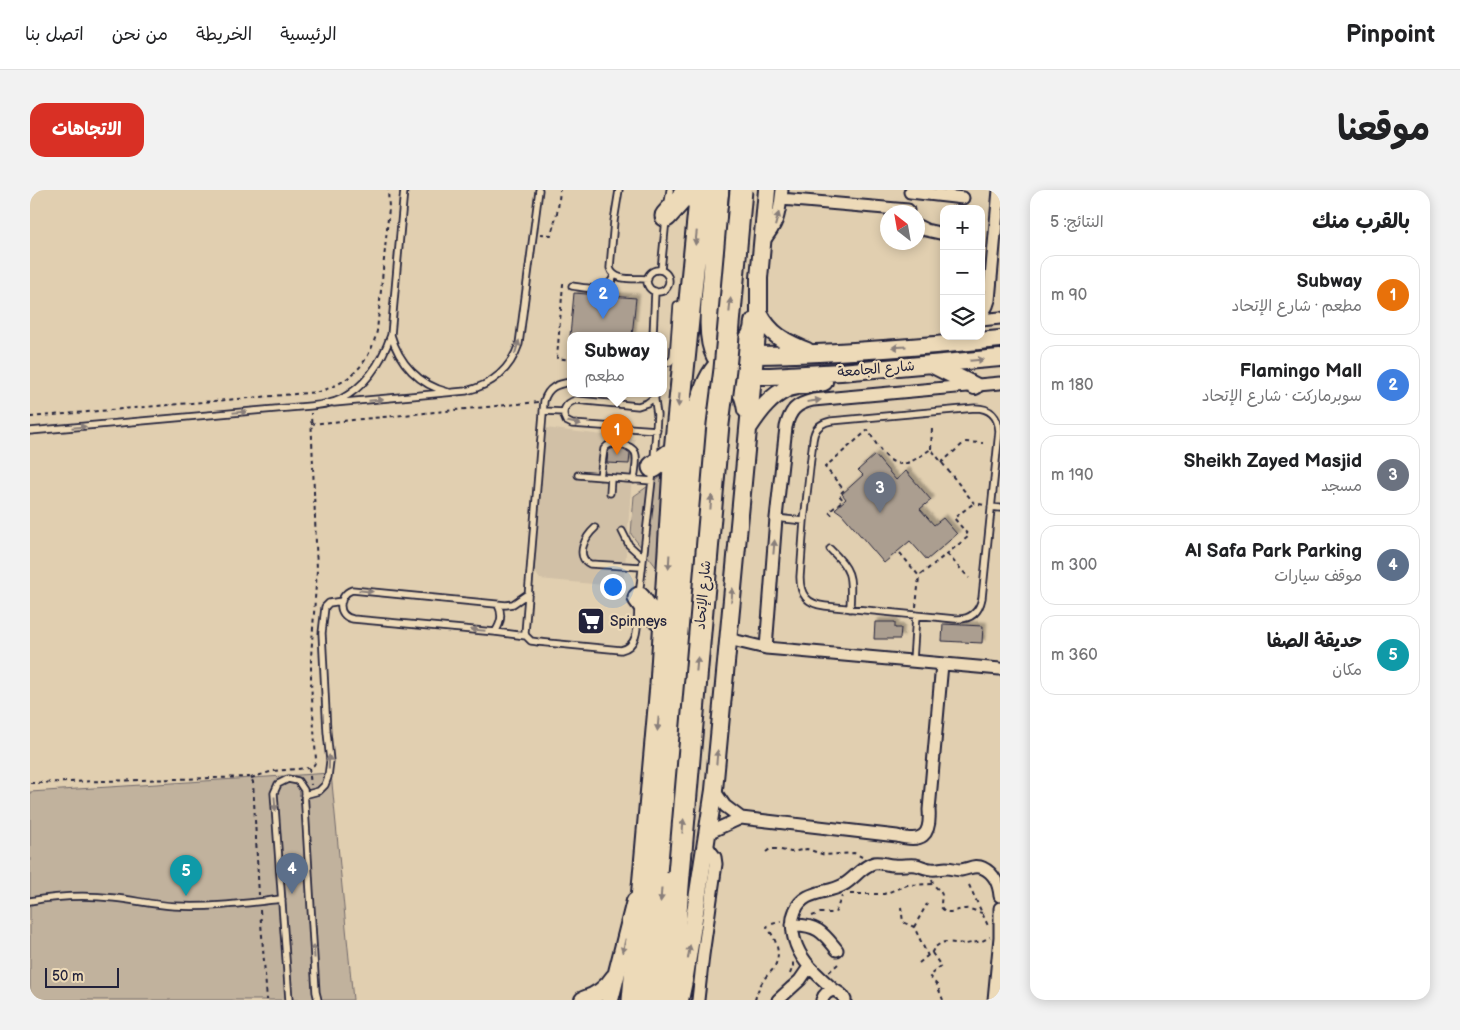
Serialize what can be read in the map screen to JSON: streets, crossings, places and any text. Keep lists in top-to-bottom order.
{
  "streets": {
    "highway": ["شارع الإتحاد"],
    "main road": ["شارع الجامعة"]
  },
  "places": {
    "supermarket": ["Spinneys"]
  },
  "scale_bar": "50 m",
  "north": "top left",
  "page": {
    "header": "Pinpoint",
    "nav": [
      "الرئيسية",
      "الخريطة",
      "من نحن",
      "اتصل بنا"
    ],
    "title": "موقعنا",
    "buttons": "الاتجاهات",
    "heading": ["بالقرب منك", "النتائج: 5"],
    "map_buttons": ["+", "−"],
    "list": [
      {
        "mark": "1",
        "name": "Subway",
        "note": "مطعم · شارع الإتحاد",
        "value": "90 m"
      },
      {
        "mark": "2",
        "name": "Flamingo Mall",
        "note": "سوبرماركت · شارع الإتحاد",
        "value": "180 m"
      },
      {
        "mark": "3",
        "name": "Sheikh Zayed Masjid",
        "note": "مسجد",
        "value": "190 m"
      },
      {
        "mark": "4",
        "name": "Al Safa Park Parking",
        "note": "موقف سيارات",
        "value": "300 m"
      },
      {
        "mark": "5",
        "name": "حديقة الصفا",
        "note": "مكان",
        "value": "360 m"
      }
    ],
    "pins": [
      "2",
      "1",
      "3",
      "4",
      "5"
    ],
    "popup": ["Subway", "مطعم"],
    "scale": "50 m"
  }
}
